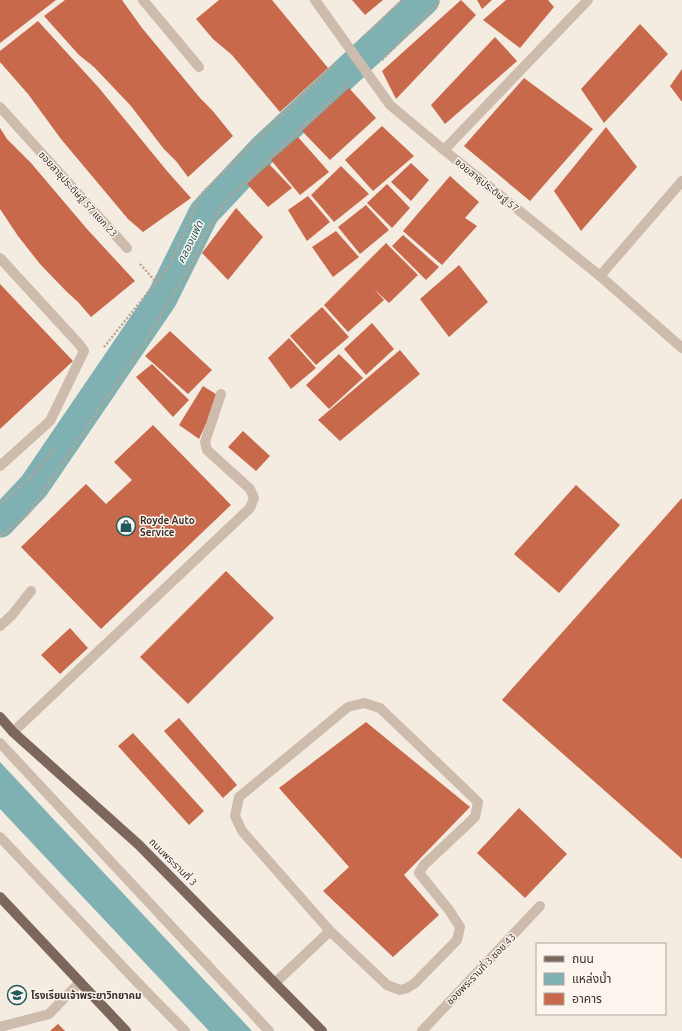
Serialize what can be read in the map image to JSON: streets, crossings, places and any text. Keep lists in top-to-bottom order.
{
  "streets": {
    "main road": ["ถนนพระรามที่ 3"],
    "street": ["ซอยสาธุประดิษฐ์ 57", "ซอยสาธุประดิษฐ์ 57 แยก 23", "ซอยพระรามที่ 3 ซอย 43"]
  },
  "water": ["คลองแฟด"],
  "places": {
    "shop": ["Royde Auto Service"],
    "school or university": ["โรงเรียนเจ้าพระยาวิทยาคม"]
  },
  "legend": ["ถนน", "แหล่งน้ำ", "อาคาร"]
}
